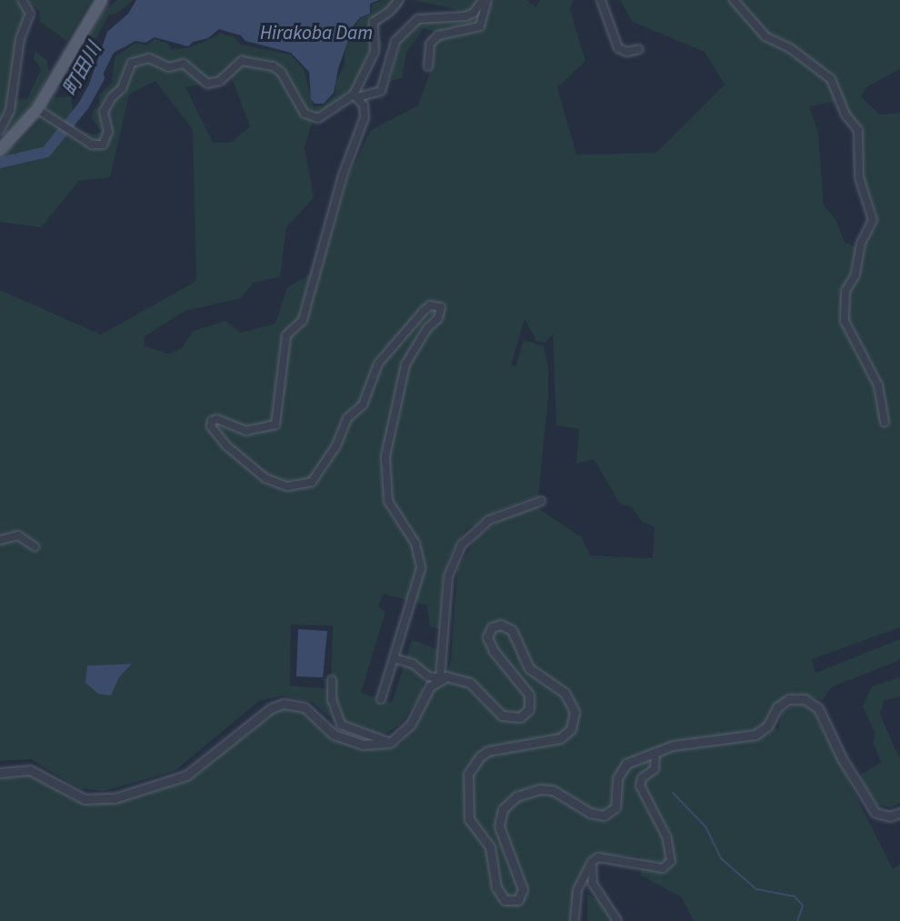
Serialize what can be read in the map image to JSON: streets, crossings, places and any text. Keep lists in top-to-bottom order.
{
  "water": ["Hirakoba Dam", "町田川"]
}
